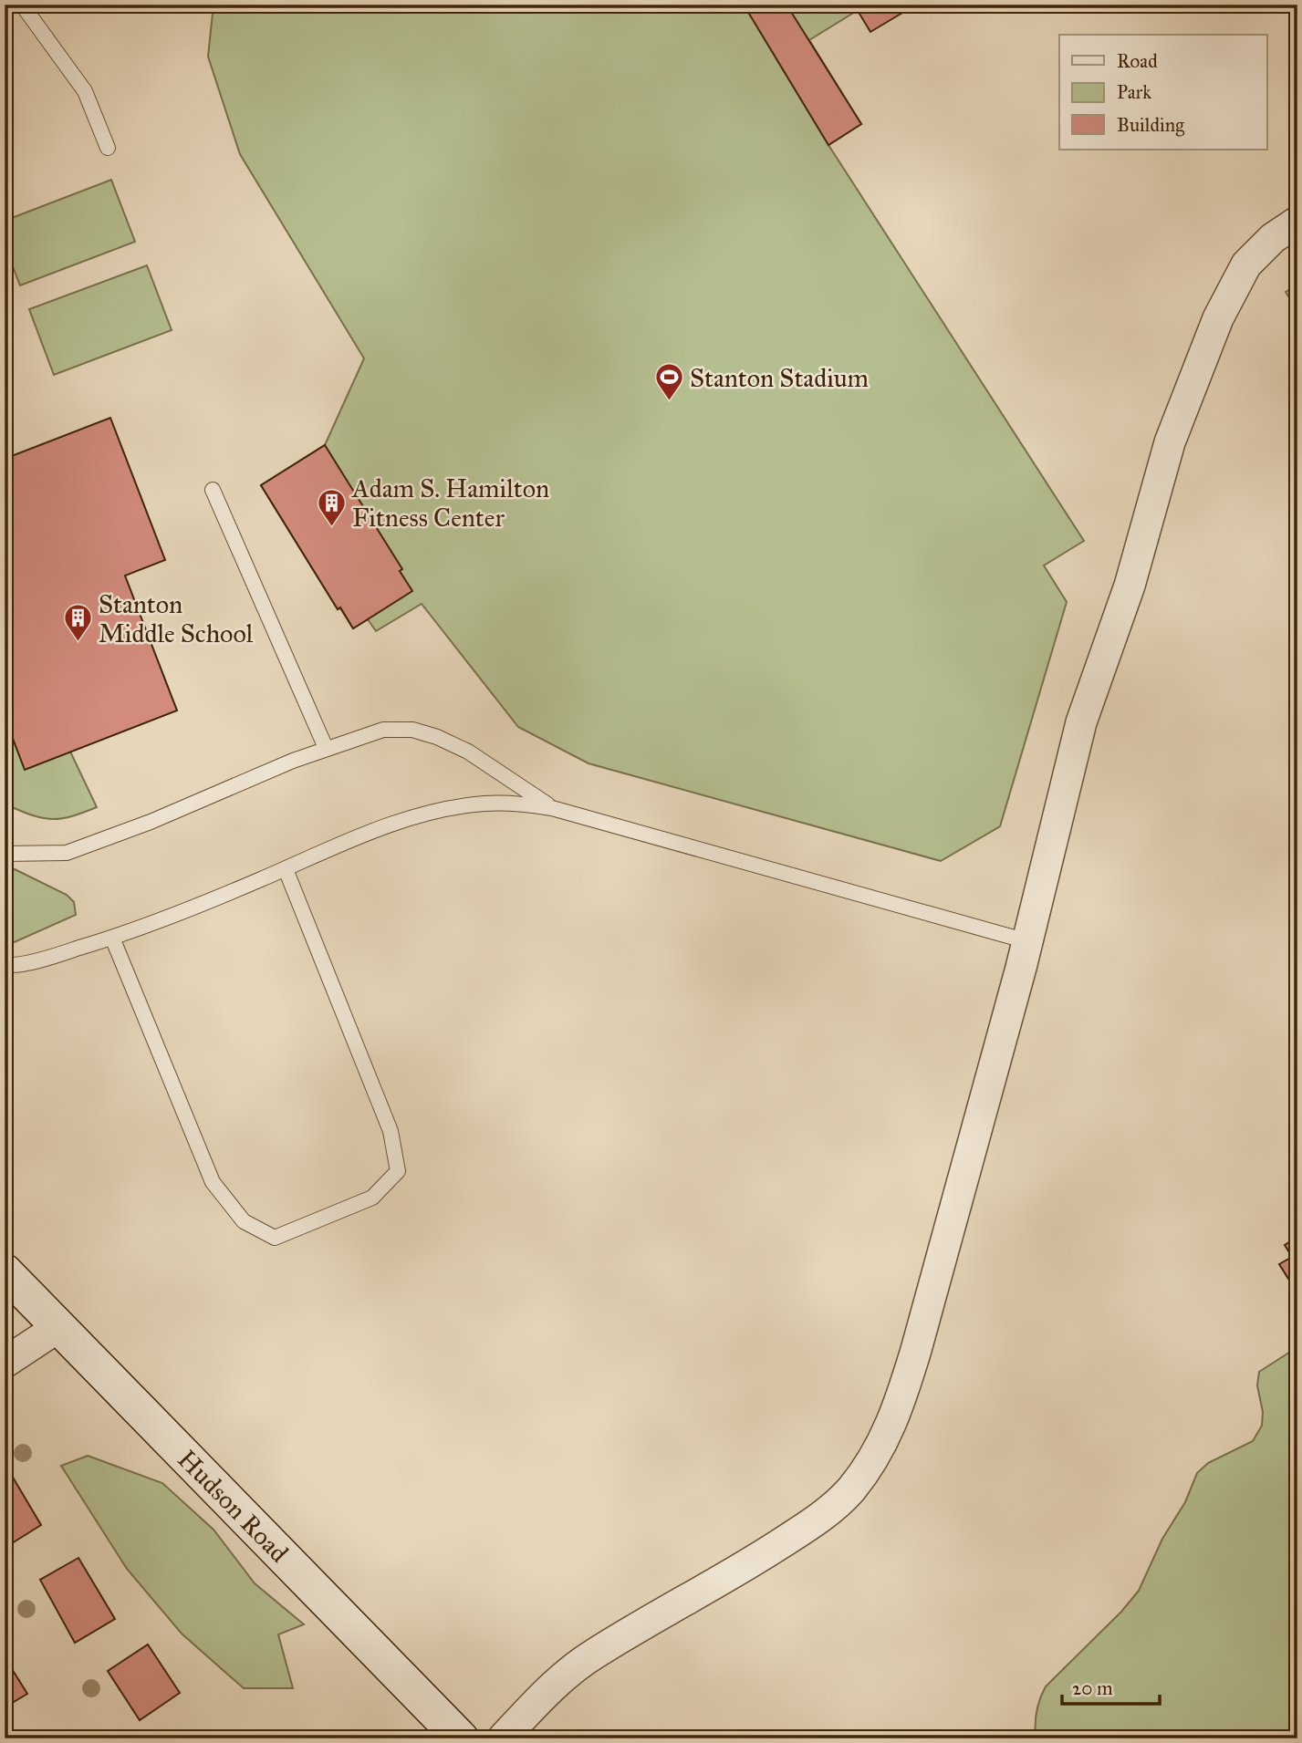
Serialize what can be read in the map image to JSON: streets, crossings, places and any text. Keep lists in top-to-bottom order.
{
  "streets": {
    "street": ["Hudson Road"]
  },
  "places": {
    "sports": ["Stanton Stadium"],
    "building": ["Adam S. Hamilton Fitness Center", "Stanton Middle School"]
  },
  "legend": ["Road", "Park", "Building"],
  "scale_bar": "20 m"
}
